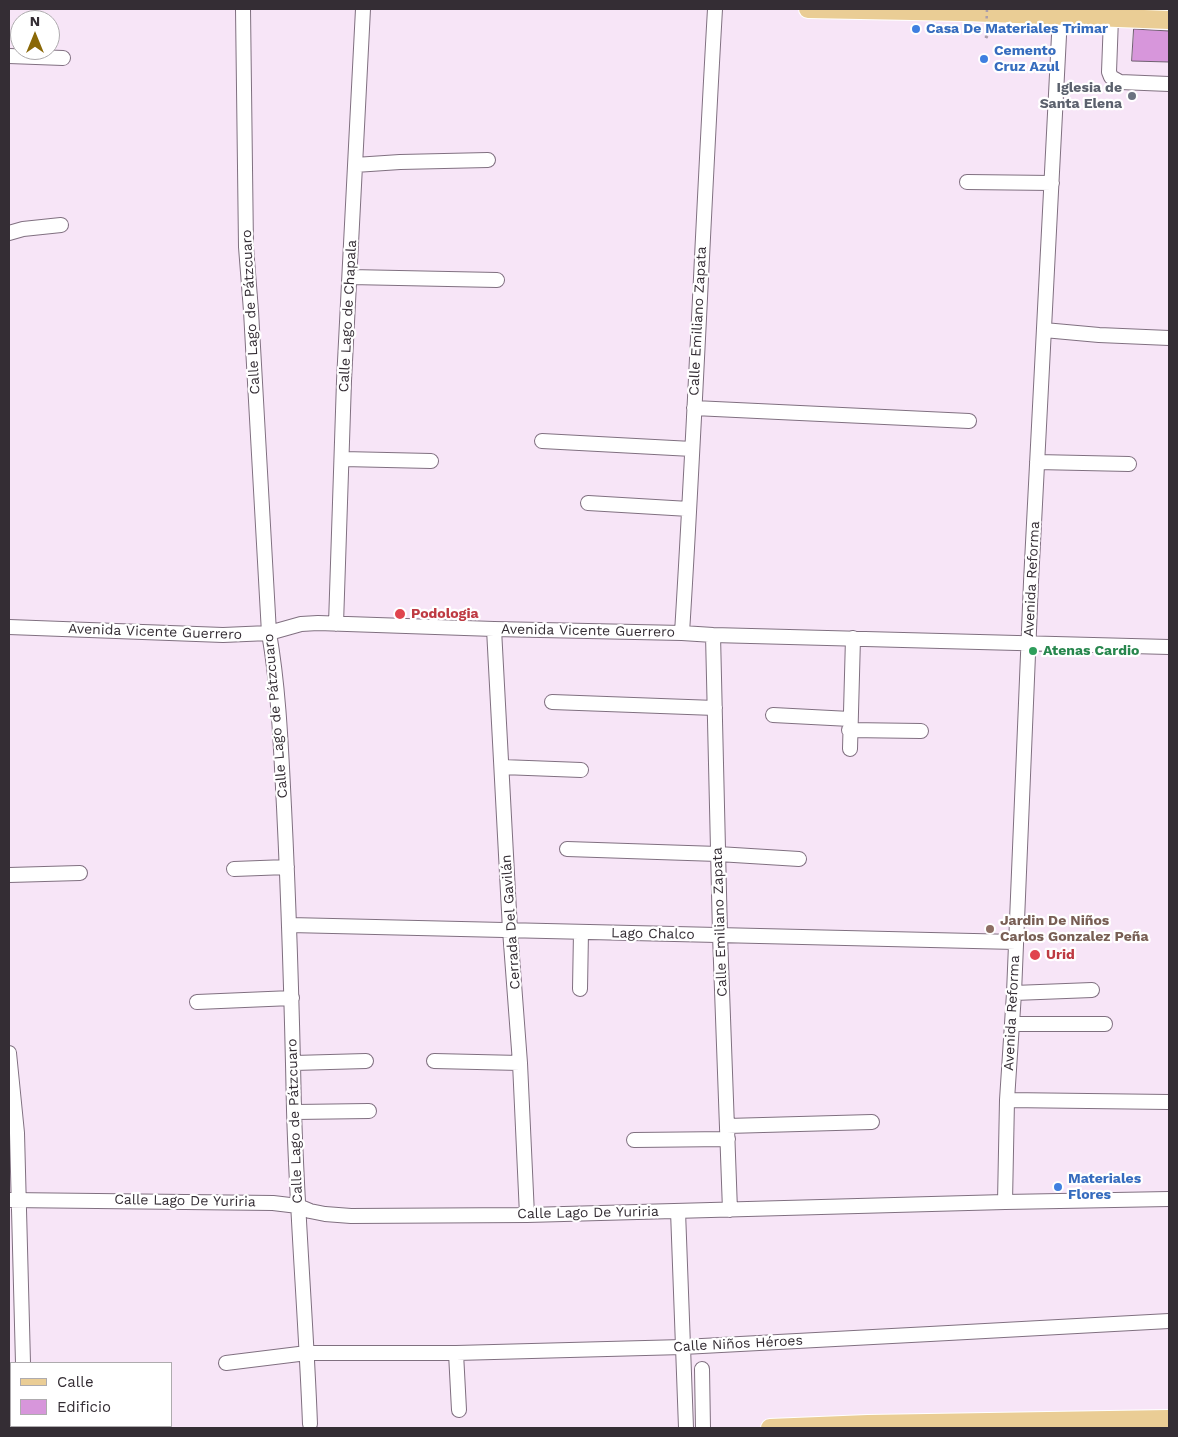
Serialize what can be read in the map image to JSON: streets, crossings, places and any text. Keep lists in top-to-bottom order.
{
  "streets": {
    "street": [
      "Calle Lago de Pátzcuaro",
      "Calle Lago de Chapala",
      "Calle Emiliano Zapata",
      "Avenida Reforma",
      "Avenida Vicente Guerrero",
      "Cerrada Del Gavilán",
      "Lago Chalco",
      "Calle Lago De Yuriria",
      "Calle Niños Héroes"
    ]
  },
  "crossings": [
    ["Calle Lago de Pátzcuaro", "Avenida Vicente Guerrero"],
    ["Calle Lago de Pátzcuaro", "Lago Chalco"],
    ["Calle Lago de Pátzcuaro", "Calle Lago De Yuriria"],
    ["Calle Lago de Pátzcuaro", "Calle Niños Héroes"],
    ["Calle Lago de Chapala", "Avenida Vicente Guerrero"],
    ["Calle Emiliano Zapata", "Avenida Vicente Guerrero"],
    ["Calle Emiliano Zapata", "Lago Chalco"],
    ["Calle Emiliano Zapata", "Calle Lago De Yuriria"],
    ["Avenida Reforma", "Avenida Vicente Guerrero"],
    ["Avenida Reforma", "Lago Chalco"],
    ["Avenida Reforma", "Calle Lago De Yuriria"],
    ["Avenida Vicente Guerrero", "Cerrada Del Gavilán"],
    ["Cerrada Del Gavilán", "Lago Chalco"],
    ["Cerrada Del Gavilán", "Calle Lago De Yuriria"]
  ],
  "places": [
    "Casa De Materiales Trimar",
    "Cemento Cruz Azul",
    "Iglesia de Santa Elena",
    "Podologia",
    "Atenas Cardio",
    "Jardin De Niños Carlos Gonzalez Peña",
    "Urid",
    "Materiales Flores"
  ],
  "legend": ["Calle", "Edificio"],
  "north": "top"
}
